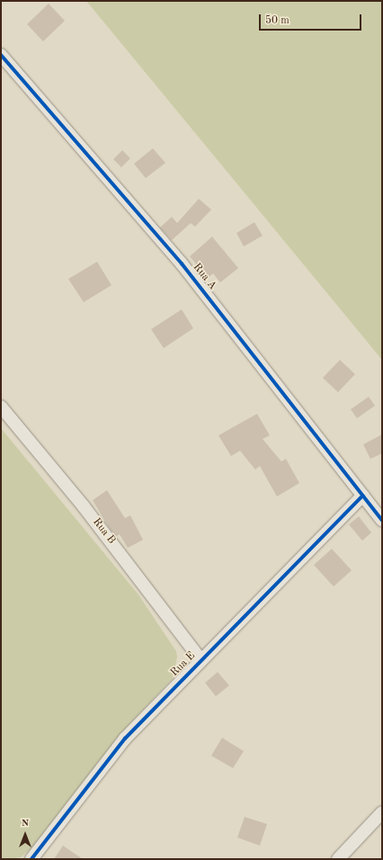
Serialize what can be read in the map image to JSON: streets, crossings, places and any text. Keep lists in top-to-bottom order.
{
  "streets": {
    "street": ["Rua A", "Rua B", "Rua E"]
  },
  "crossings": [
    ["Rua A", "Rua E"],
    ["Rua B", "Rua E"]
  ],
  "scale_bar": "50 m",
  "north": "top"
}
